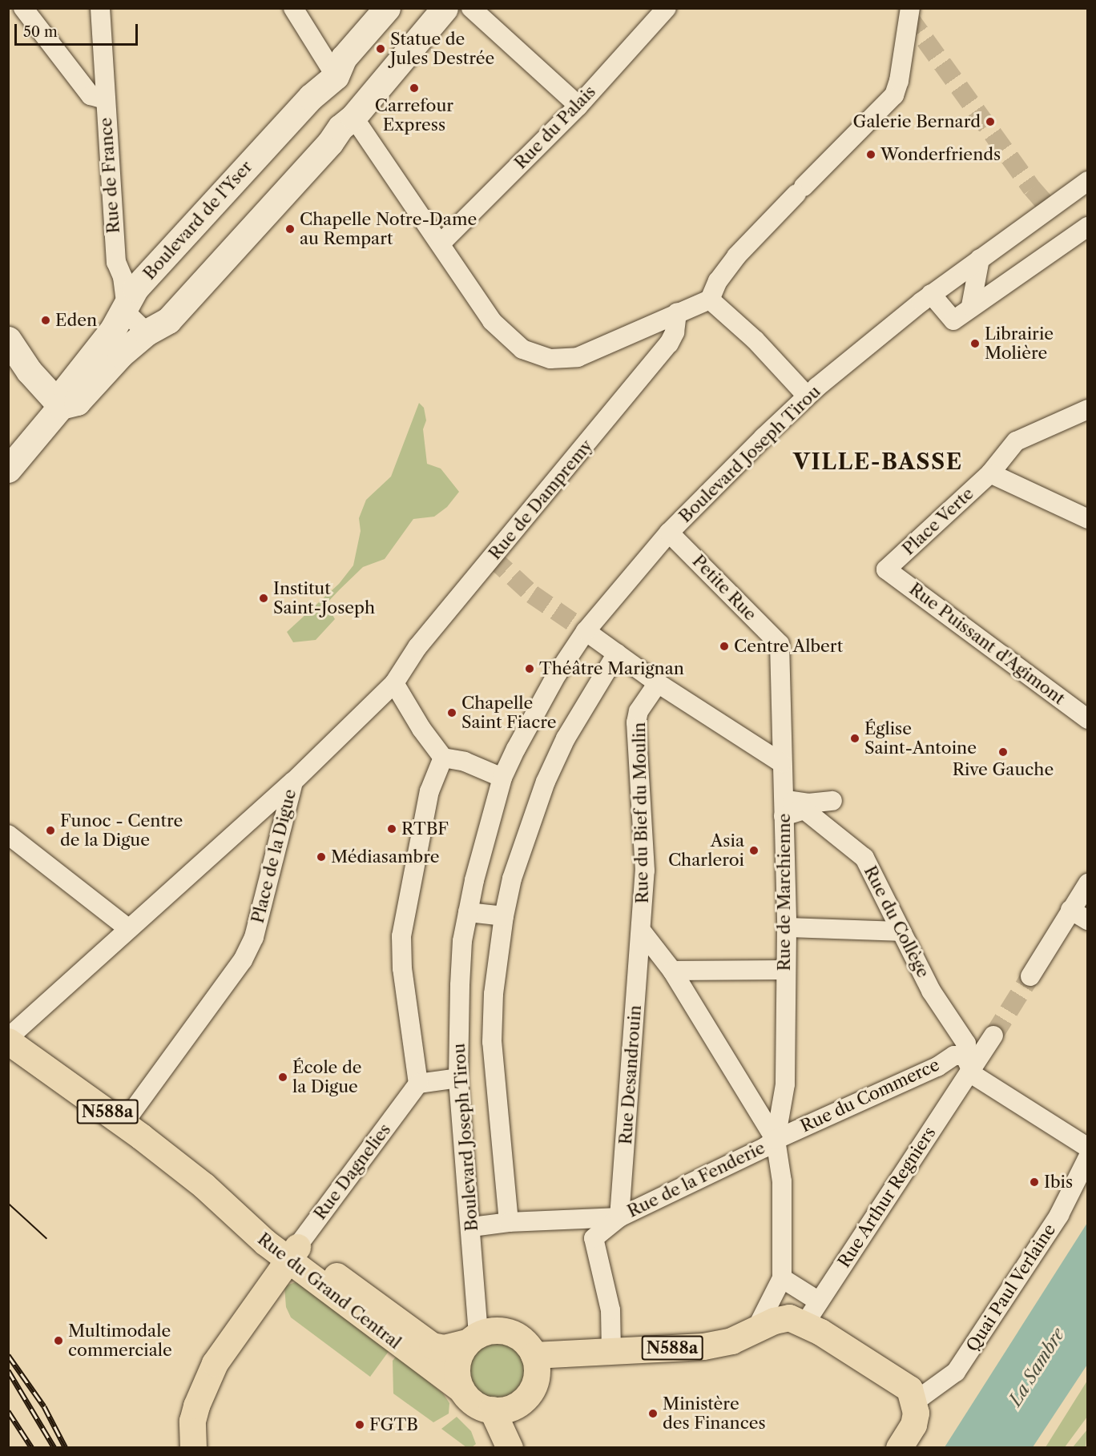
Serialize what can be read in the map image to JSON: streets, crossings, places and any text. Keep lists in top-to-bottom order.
{
  "streets": {
    "main road": ["N588a", "Quai Paul Verlaine", "Rue du Grand Central"],
    "street": [
      "Rue du Palais",
      "Rue de France",
      "Boulevard de l'Yser",
      "Boulevard Joseph Tirou",
      "Rue de Dampremy",
      "Place Verte",
      "Petite Rue",
      "Rue Puissant d'Agimont",
      "Rue du Bief du Moulin",
      "Place de la Digue",
      "Rue de Marchienne",
      "Rue du Collège",
      "Rue Desandrouin",
      "Rue du Commerce",
      "Rue Dagnelies",
      "Rue de la Fenderie",
      "Rue Arthur Regniers"
    ]
  },
  "crossings": [
    ["Rue de France", "Boulevard de l'Yser"],
    ["Boulevard Joseph Tirou", "Petite Rue"],
    ["Boulevard Joseph Tirou", "N588a"],
    ["Boulevard Joseph Tirou", "Rue de la Fenderie"],
    ["Boulevard Joseph Tirou", "Rue du Grand Central"],
    ["Rue de Dampremy", "Place de la Digue"],
    ["Place Verte", "Rue Puissant d'Agimont"],
    ["Petite Rue", "Rue de Marchienne"],
    ["Rue du Bief du Moulin", "Rue Desandrouin"],
    ["Place de la Digue", "Rue du Grand Central"],
    ["Rue de Marchienne", "Rue du Collège"],
    ["Rue de Marchienne", "Rue du Commerce"],
    ["Rue de Marchienne", "Rue de la Fenderie"],
    ["Rue du Collège", "Rue du Commerce"],
    ["Rue du Collège", "Rue Arthur Regniers"],
    ["Rue Desandrouin", "Rue de la Fenderie"],
    ["Rue du Commerce", "Rue de la Fenderie"],
    ["Rue du Commerce", "Rue Arthur Regniers"],
    ["N588a", "Rue Arthur Regniers"],
    ["N588a", "Quai Paul Verlaine"],
    ["N588a", "Rue du Grand Central"],
    ["Rue Dagnelies", "Rue du Grand Central"]
  ],
  "districts": ["VILLE-BASSE"],
  "water": ["La Sambre"],
  "places": [
    "Statue de Jules Destrée",
    "Carrefour Express",
    "Galerie Bernard",
    "Wonderfriends",
    "Chapelle Notre-Dame au Rempart",
    "Eden",
    "Librairie Molière",
    "Institut Saint-Joseph",
    "Centre Albert",
    "Théâtre Marignan",
    "Chapelle Saint Fiacre",
    "Église Saint-Antoine",
    "Rive Gauche",
    "RTBF",
    "Funoc - Centre de la Digue",
    "Asia Charleroi",
    "Médiasambre",
    "École de la Digue",
    "Ibis",
    "Multimodale commerciale",
    "Ministère des Finances",
    "FGTB"
  ],
  "scale_bar": "50 m"
}
